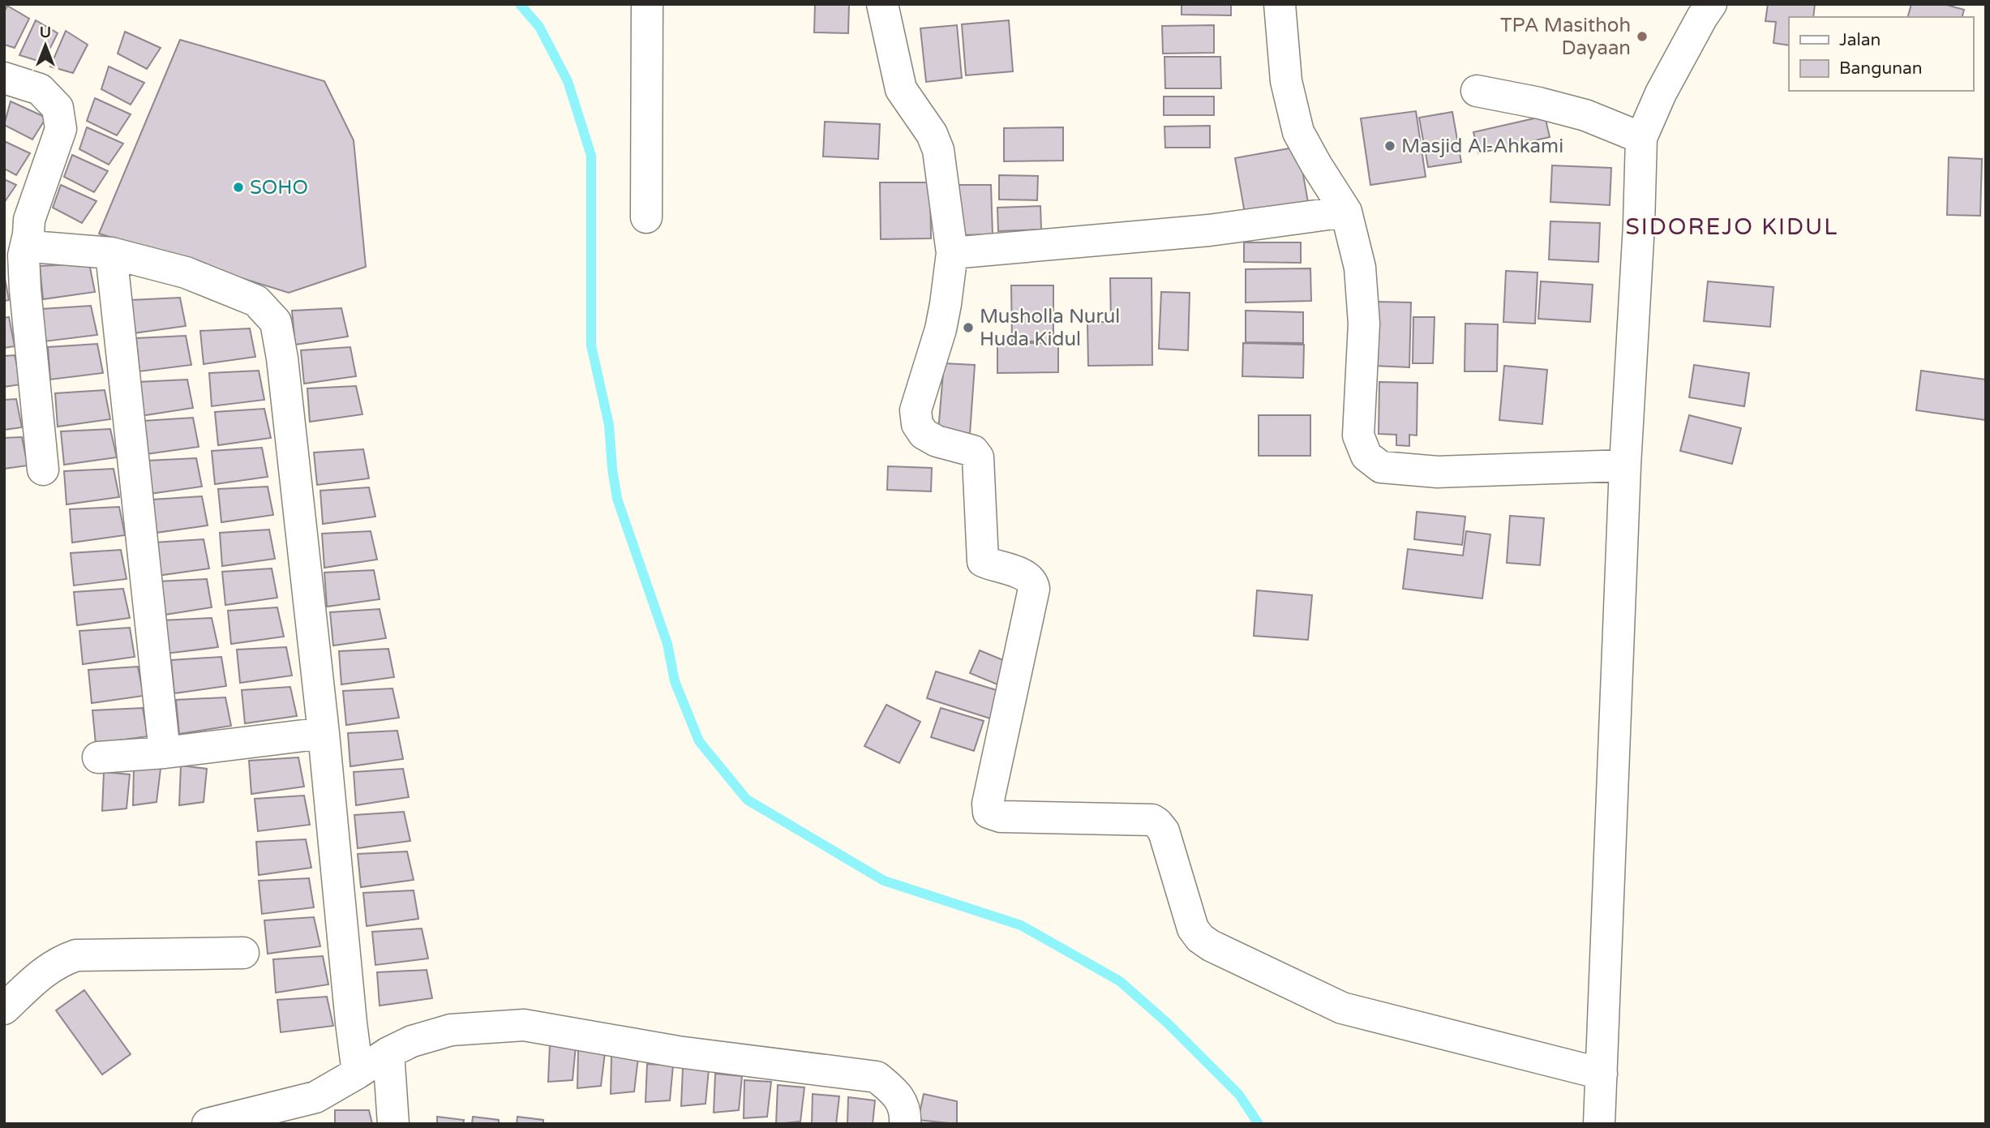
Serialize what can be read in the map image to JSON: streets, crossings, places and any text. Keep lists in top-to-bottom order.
{
  "districts": ["SIDOREJO KIDUL"],
  "places": [
    "TPA Masithoh Dayaan",
    "Masjid Al-Ahkami",
    "SOHO",
    "Musholla Nurul Huda Kidul"
  ],
  "legend": ["Jalan", "Bangunan"],
  "north": "top"
}
